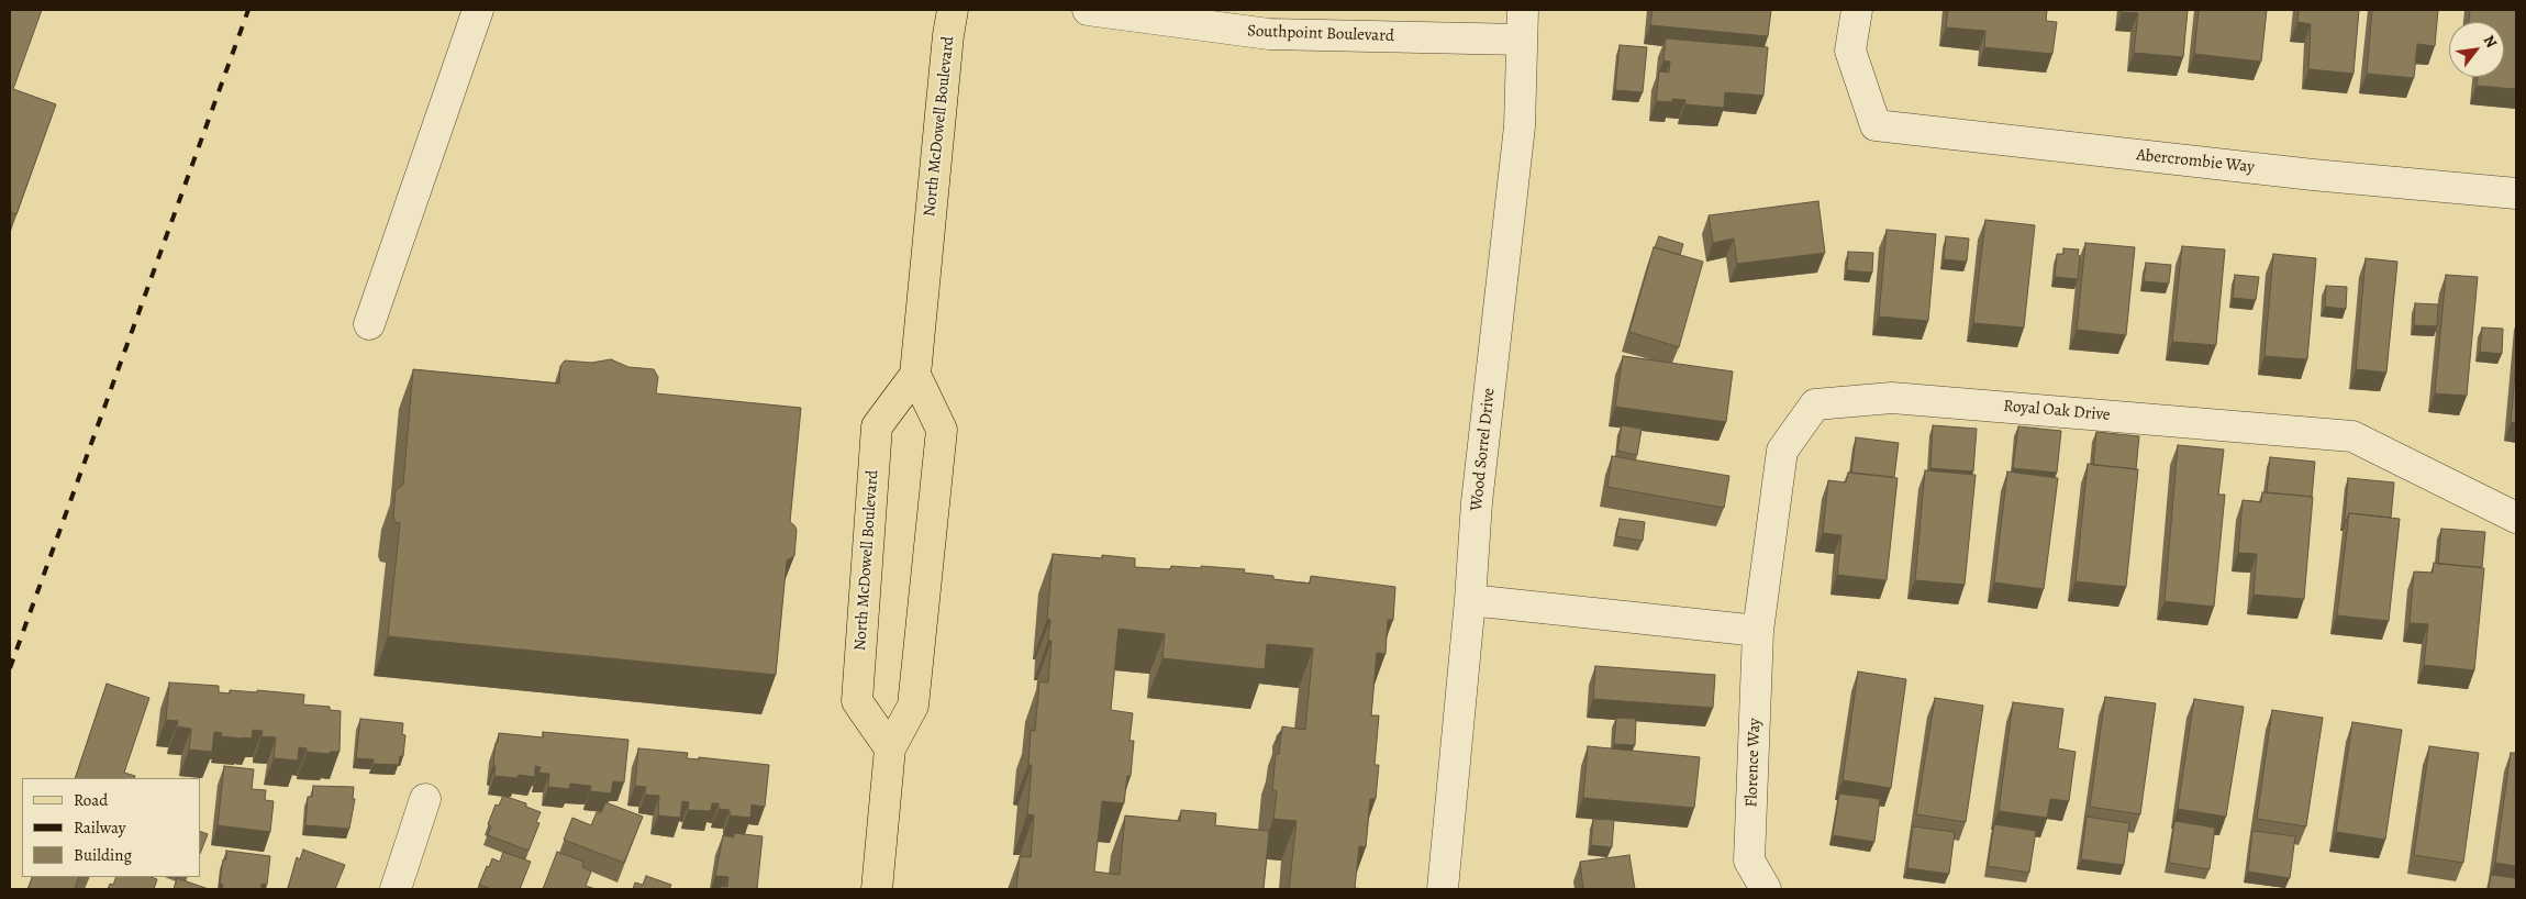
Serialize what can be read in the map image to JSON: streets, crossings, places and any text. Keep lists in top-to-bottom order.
{
  "streets": {
    "main road": ["North McDowell Boulevard"],
    "street": [
      "Southpoint Boulevard",
      "Abercrombie Way",
      "Royal Oak Drive",
      "Wood Sorrel Drive",
      "Florence Way"
    ]
  },
  "crossings": [
    ["Southpoint Boulevard", "Wood Sorrel Drive"],
    ["Royal Oak Drive", "Florence Way"]
  ],
  "legend": ["Road", "Railway", "Building"],
  "north": "top right"
}
